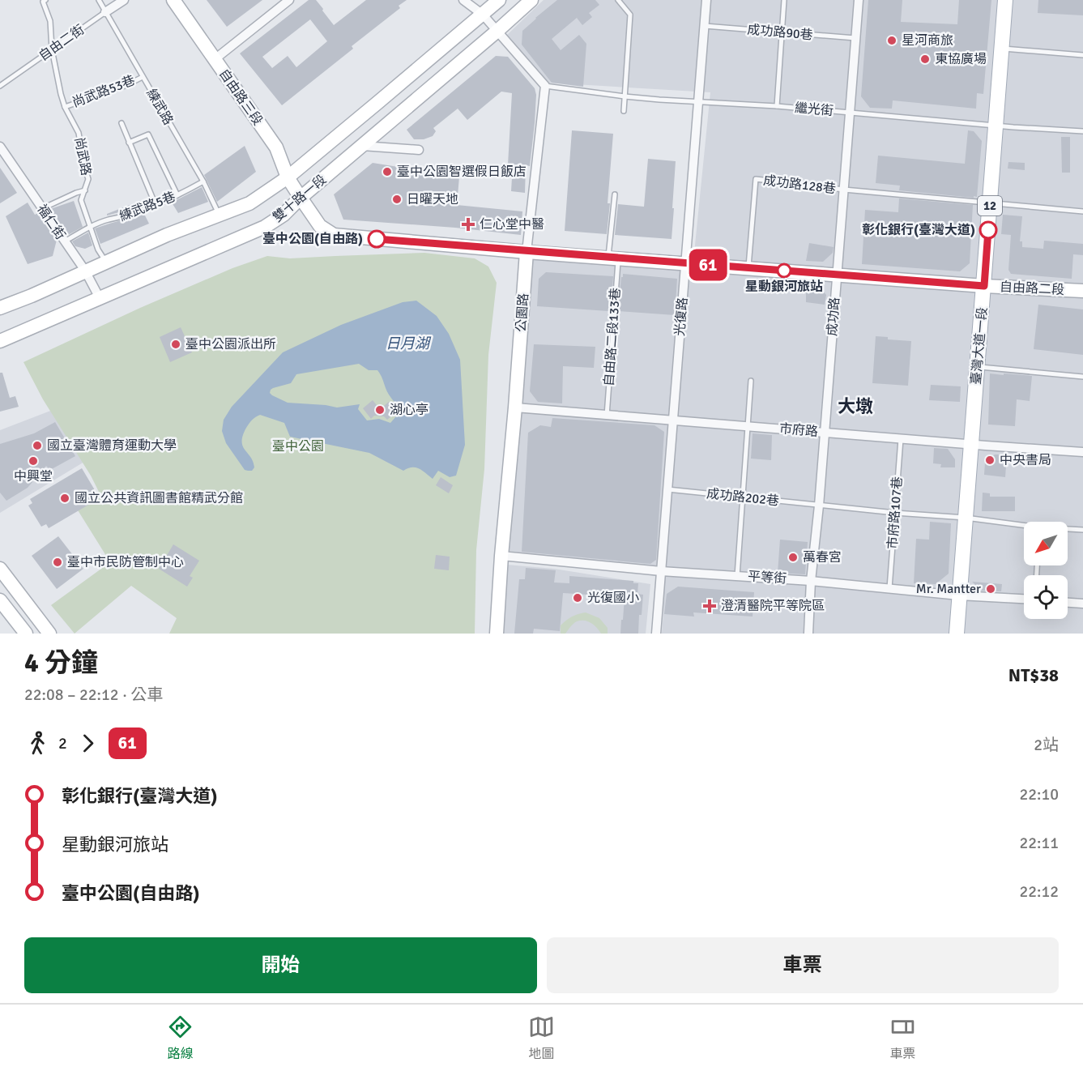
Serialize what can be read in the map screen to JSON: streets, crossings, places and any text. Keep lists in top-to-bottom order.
{
  "streets": {
    "main road": [
      "自由路三段",
      "雙十路一段",
      "12",
      "自由路二段",
      "公園路",
      "臺灣大道一段"
    ],
    "street": [
      "自由二街",
      "福仁街",
      "光復路",
      "成功路",
      "市府路",
      "平等街"
    ],
    "lane": [
      "成功路90巷",
      "尚武路53巷",
      "練武路",
      "繼光街",
      "尚武路",
      "成功路128巷",
      "練武路5巷",
      "自由路二段133巷",
      "成功路202巷",
      "市府路107巷"
    ]
  },
  "crossings": [
    ["成功路90巷", "光復路"],
    ["成功路90巷", "成功路"],
    ["自由二街", "練武路"],
    ["自由二街", "尚武路"],
    ["尚武路53巷", "練武路"],
    ["尚武路53巷", "尚武路"],
    ["自由路三段", "雙十路一段"],
    ["自由路三段", "自由路二段"],
    ["練武路", "雙十路一段"],
    ["練武路", "練武路5巷"],
    ["繼光街", "公園路"],
    ["繼光街", "光復路"],
    ["繼光街", "成功路"],
    ["繼光街", "臺灣大道一段"],
    ["尚武路", "雙十路一段"],
    ["尚武路", "練武路5巷"],
    ["成功路128巷", "自由路二段"],
    ["成功路128巷", "成功路"],
    ["成功路128巷", "臺灣大道一段"],
    ["雙十路一段", "福仁街"],
    ["雙十路一段", "自由路二段"],
    ["練武路5巷", "福仁街"],
    ["自由路二段", "公園路"],
    ["自由路二段", "光復路"],
    ["自由路二段", "成功路"],
    ["自由路二段", "自由路二段133巷"],
    ["自由路二段", "臺灣大道一段"],
    ["公園路", "市府路"],
    ["公園路", "平等街"],
    ["光復路", "市府路"],
    ["光復路", "成功路202巷"],
    ["光復路", "平等街"],
    ["成功路", "市府路"],
    ["成功路", "成功路202巷"],
    ["成功路", "平等街"],
    ["自由路二段133巷", "市府路"],
    ["臺灣大道一段", "市府路"],
    ["臺灣大道一段", "成功路202巷"],
    ["臺灣大道一段", "平等街"],
    ["市府路", "市府路107巷"],
    ["成功路202巷", "市府路107巷"],
    ["市府路107巷", "平等街"]
  ],
  "districts": ["大墩"],
  "water": ["日月湖"],
  "parks": ["臺中公園"],
  "places": {
    "other": [
      "星河商旅",
      "東協廣場",
      "臺中公園智選假日飯店",
      "日曜天地",
      "彰化銀行(臺灣大道)",
      "臺中公園(自由路)",
      "星動銀河旅站",
      "臺中公園派出所",
      "湖心亭",
      "國立臺灣體育運動大學",
      "中央書局",
      "中興堂",
      "國立公共資訊圖書館精武分館",
      "萬春宮",
      "臺中市民防管制中心",
      "Mr. Mantter",
      "光復國小"
    ],
    "health": ["仁心堂中醫", "澄清醫院平等院區"]
  },
  "lines": ["bus line 61"],
  "north": "bottom left",
  "page": {
    "on_map": "61",
    "heading": ["4 分鐘", "22:08 – 22:12 · 公車", "NT$38"],
    "legs": ["2", "61", "2站"],
    "list": [
      {
        "name": "彰化銀行(臺灣大道)",
        "value": "22:10"
      },
      {
        "name": "星動銀河旅站",
        "value": "22:11"
      },
      {
        "name": "臺中公園(自由路)",
        "value": "22:12"
      }
    ],
    "buttons": ["開始", "車票"],
    "tabs": ["路線", "地圖", "車票"]
  }
}
